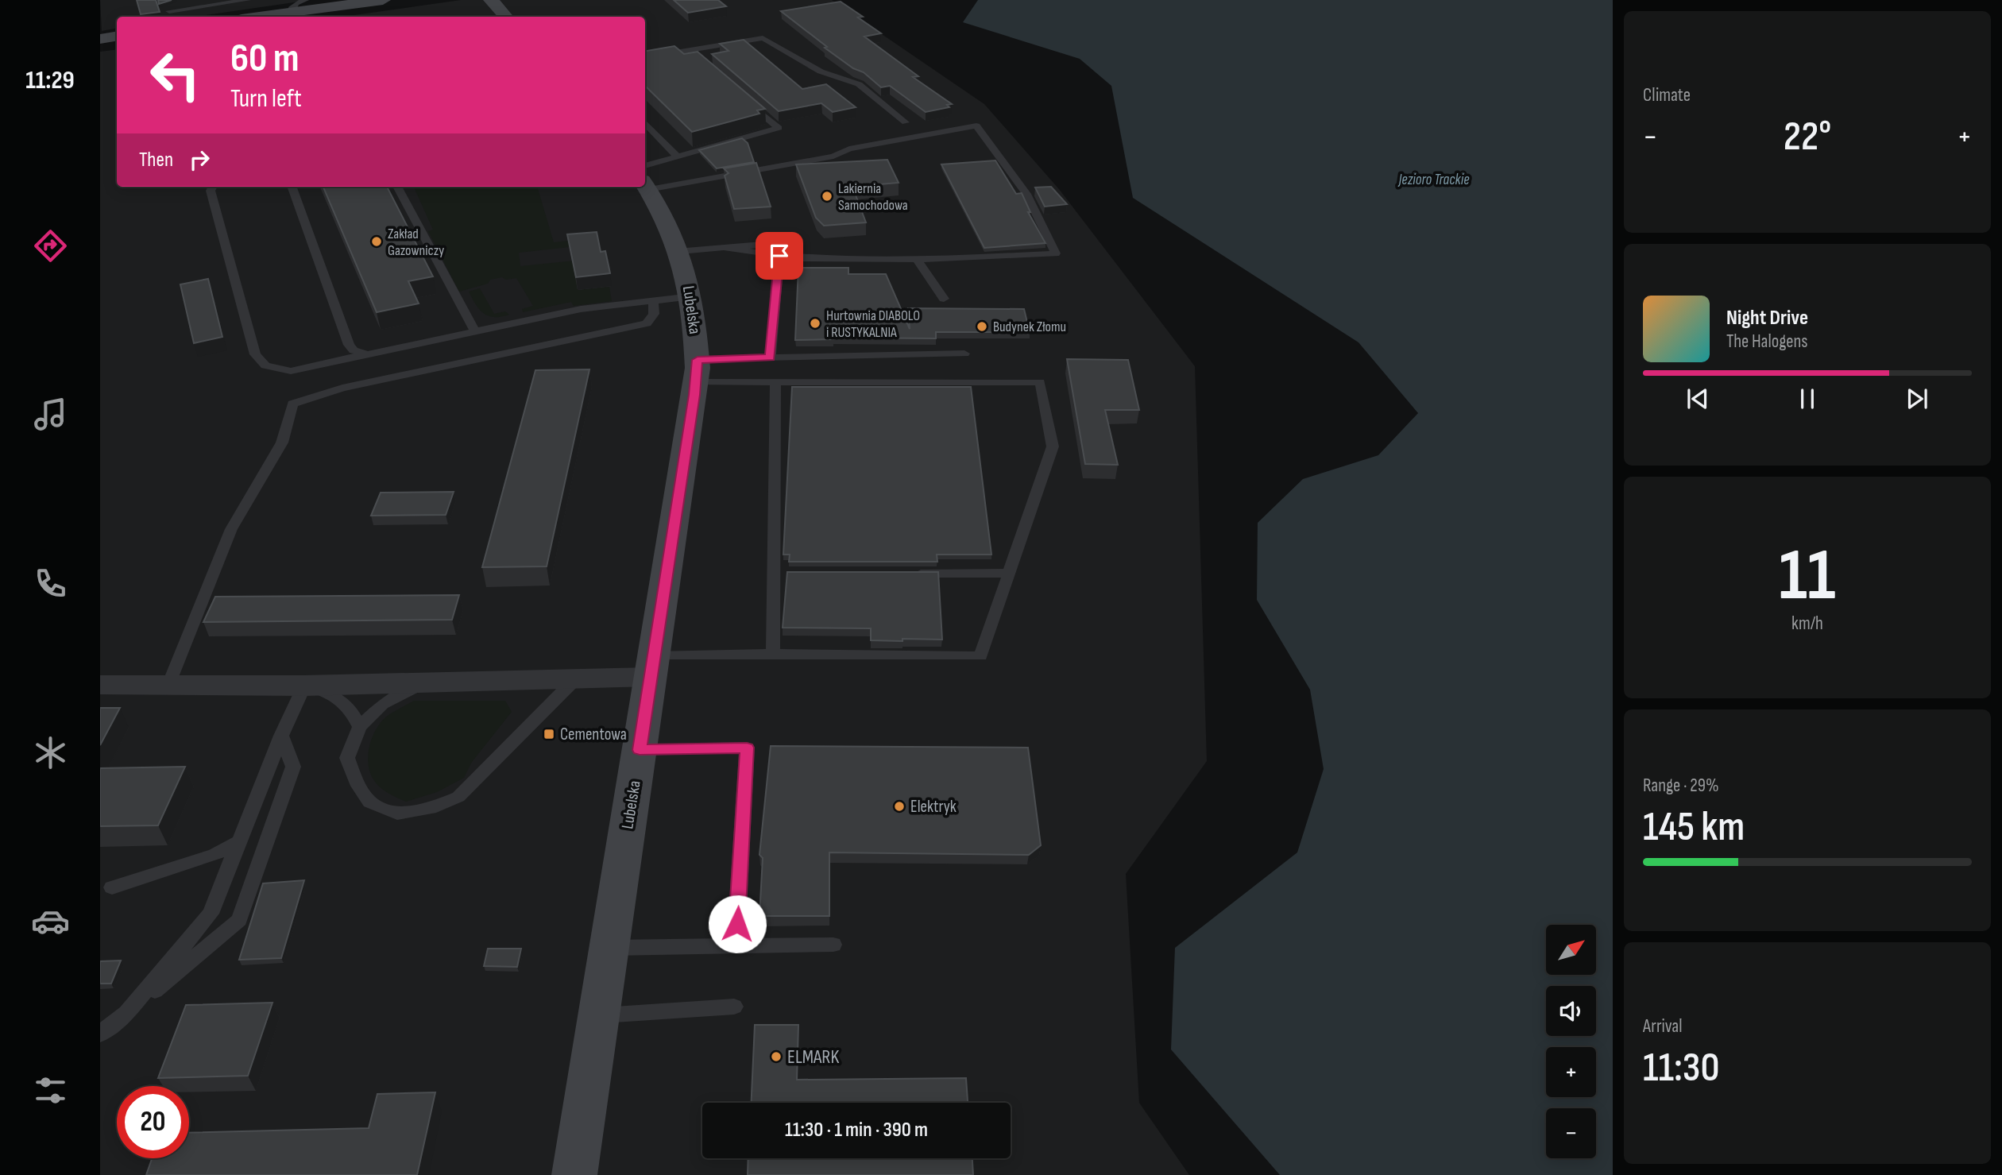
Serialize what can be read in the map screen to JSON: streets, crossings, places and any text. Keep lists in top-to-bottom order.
{
  "streets": {
    "street": ["Lubelska"]
  },
  "water": ["Jezioro Trackie"],
  "places": {
    "other": [
      "Lakiernia Samochodowa",
      "Zakład Gazowniczy",
      "Hurtownia DIABOLO i RUSTYKALNIA",
      "Budynek Złomu",
      "Elektryk",
      "ELMARK"
    ],
    "transit": ["Cementowa"]
  },
  "north": "top right",
  "page": {
    "tabs": "11:29",
    "tile": [
      "Climate",
      ["11", "km/h"],
      ["Range · 29%", "145 km"],
      ["Arrival", "11:30"]
    ],
    "turn": ["60 m", "Turn left"],
    "heat": ["−", "22°", "+"],
    "then": "Then",
    "song": ["Night Drive", "The Halogens"],
    "map_buttons": ["+", "−"],
    "limit": "20",
    "trip": "11:30 · 1 min · 390 m"
  }
}
